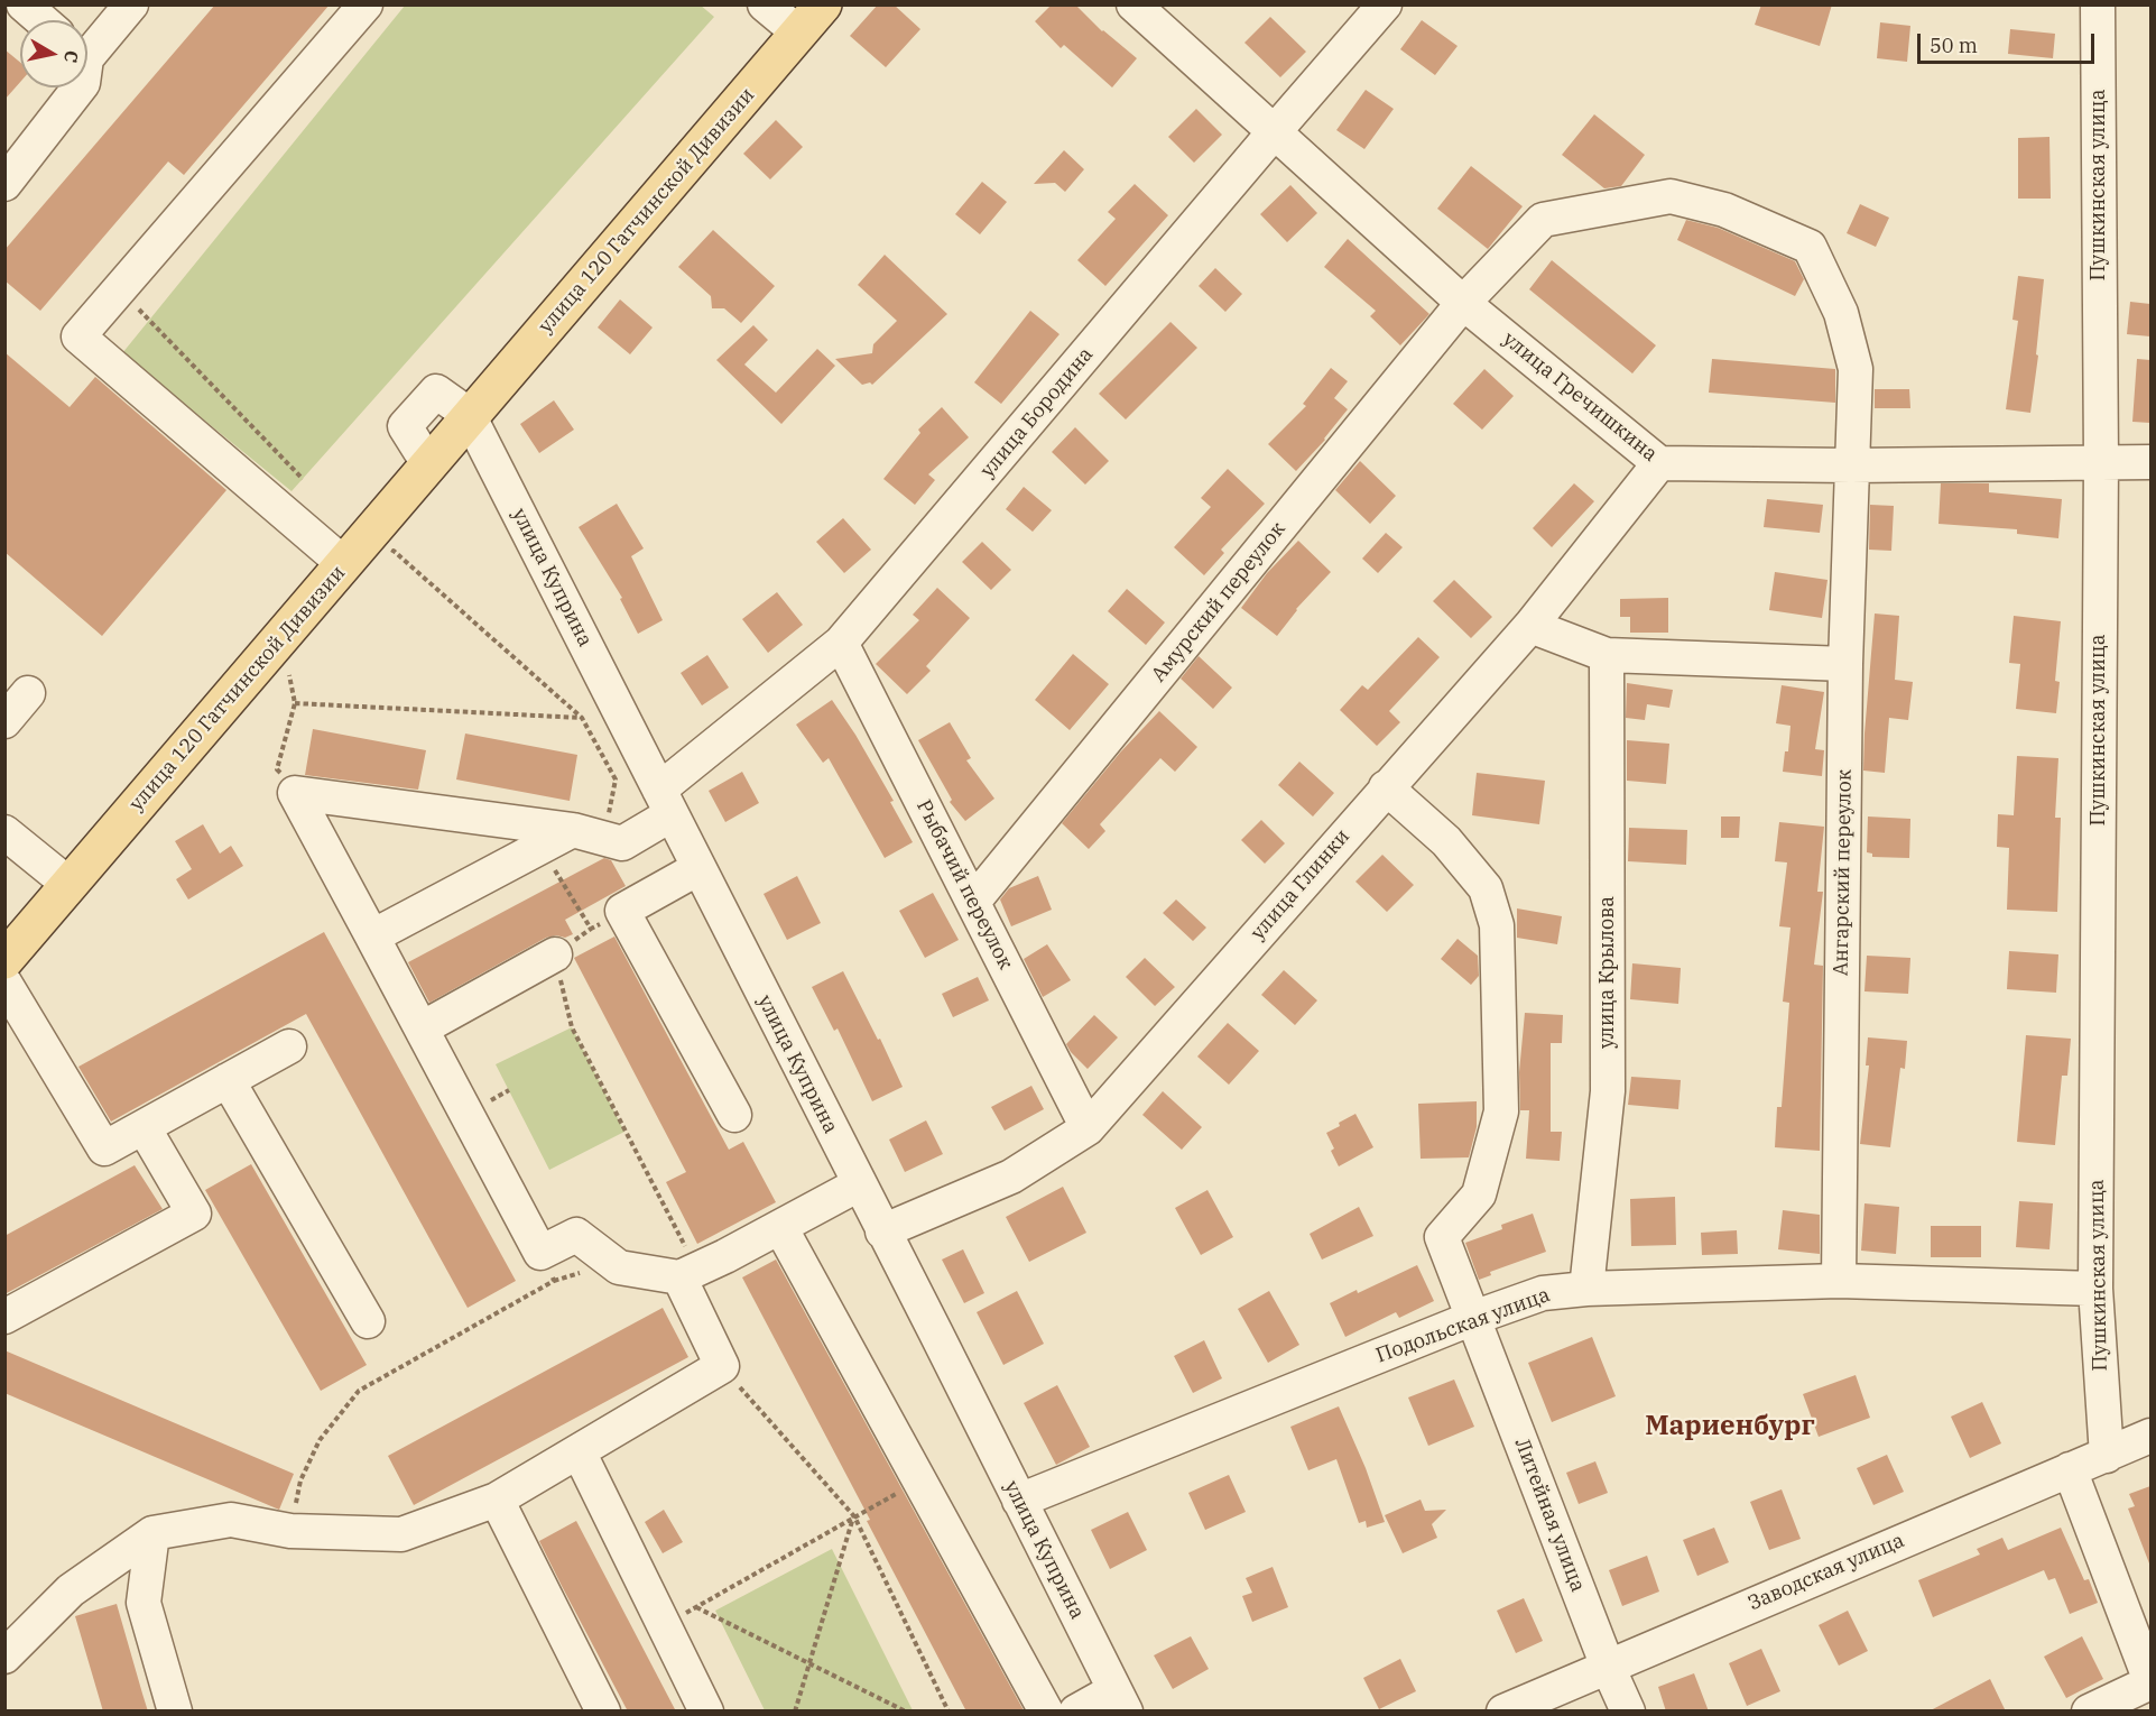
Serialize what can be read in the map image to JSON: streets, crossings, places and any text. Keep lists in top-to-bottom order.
{
  "streets": {
    "main road": ["улица 120 Гатчинской Дивизии"],
    "street": [
      "Пушкинская улица",
      "улица Гречишкина",
      "улица Бородина",
      "улица Куприна",
      "Амурский переулок",
      "Ангарский переулок",
      "Рыбачий переулок",
      "улица Глинки",
      "улица Крылова",
      "Подольская улица",
      "Литейная улица",
      "Заводская улица"
    ]
  },
  "crossings": [
    ["Пушкинская улица", "улица Гречишкина"],
    ["Пушкинская улица", "Подольская улица"],
    ["Пушкинская улица", "Заводская улица"],
    ["улица 120 Гатчинской Дивизии", "улица Куприна"],
    ["улица Гречишкина", "улица Бородина"],
    ["улица Гречишкина", "Амурский переулок"],
    ["улица Гречишкина", "Ангарский переулок"],
    ["улица Гречишкина", "улица Глинки"],
    ["улица Бородина", "улица Куприна"],
    ["улица Бородина", "Рыбачий переулок"],
    ["улица Куприна", "улица Глинки"],
    ["улица Куприна", "Подольская улица"],
    ["Амурский переулок", "Ангарский переулок"],
    ["Амурский переулок", "Рыбачий переулок"],
    ["Ангарский переулок", "Подольская улица"],
    ["Рыбачий переулок", "улица Глинки"],
    ["улица Глинки", "Литейная улица"],
    ["улица Крылова", "Подольская улица"],
    ["Подольская улица", "Литейная улица"],
    ["Литейная улица", "Заводская улица"]
  ],
  "districts": ["Мариенбург"],
  "scale_bar": "50 m",
  "north": "right"
}
